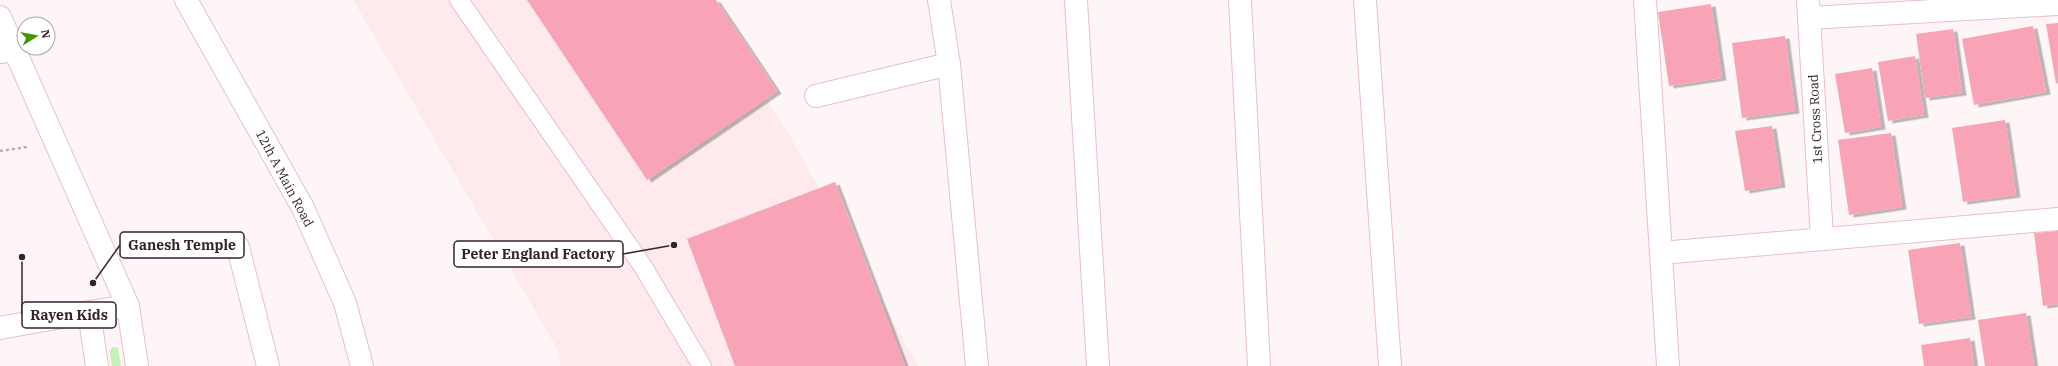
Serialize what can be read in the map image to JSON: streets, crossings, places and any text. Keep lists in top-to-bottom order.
{
  "streets": {
    "street": ["1st Cross Road", "12th A Main Road"]
  },
  "places": ["Peter England Factory", "Rayen Kids", "Ganesh Temple"],
  "north": "right"
}
